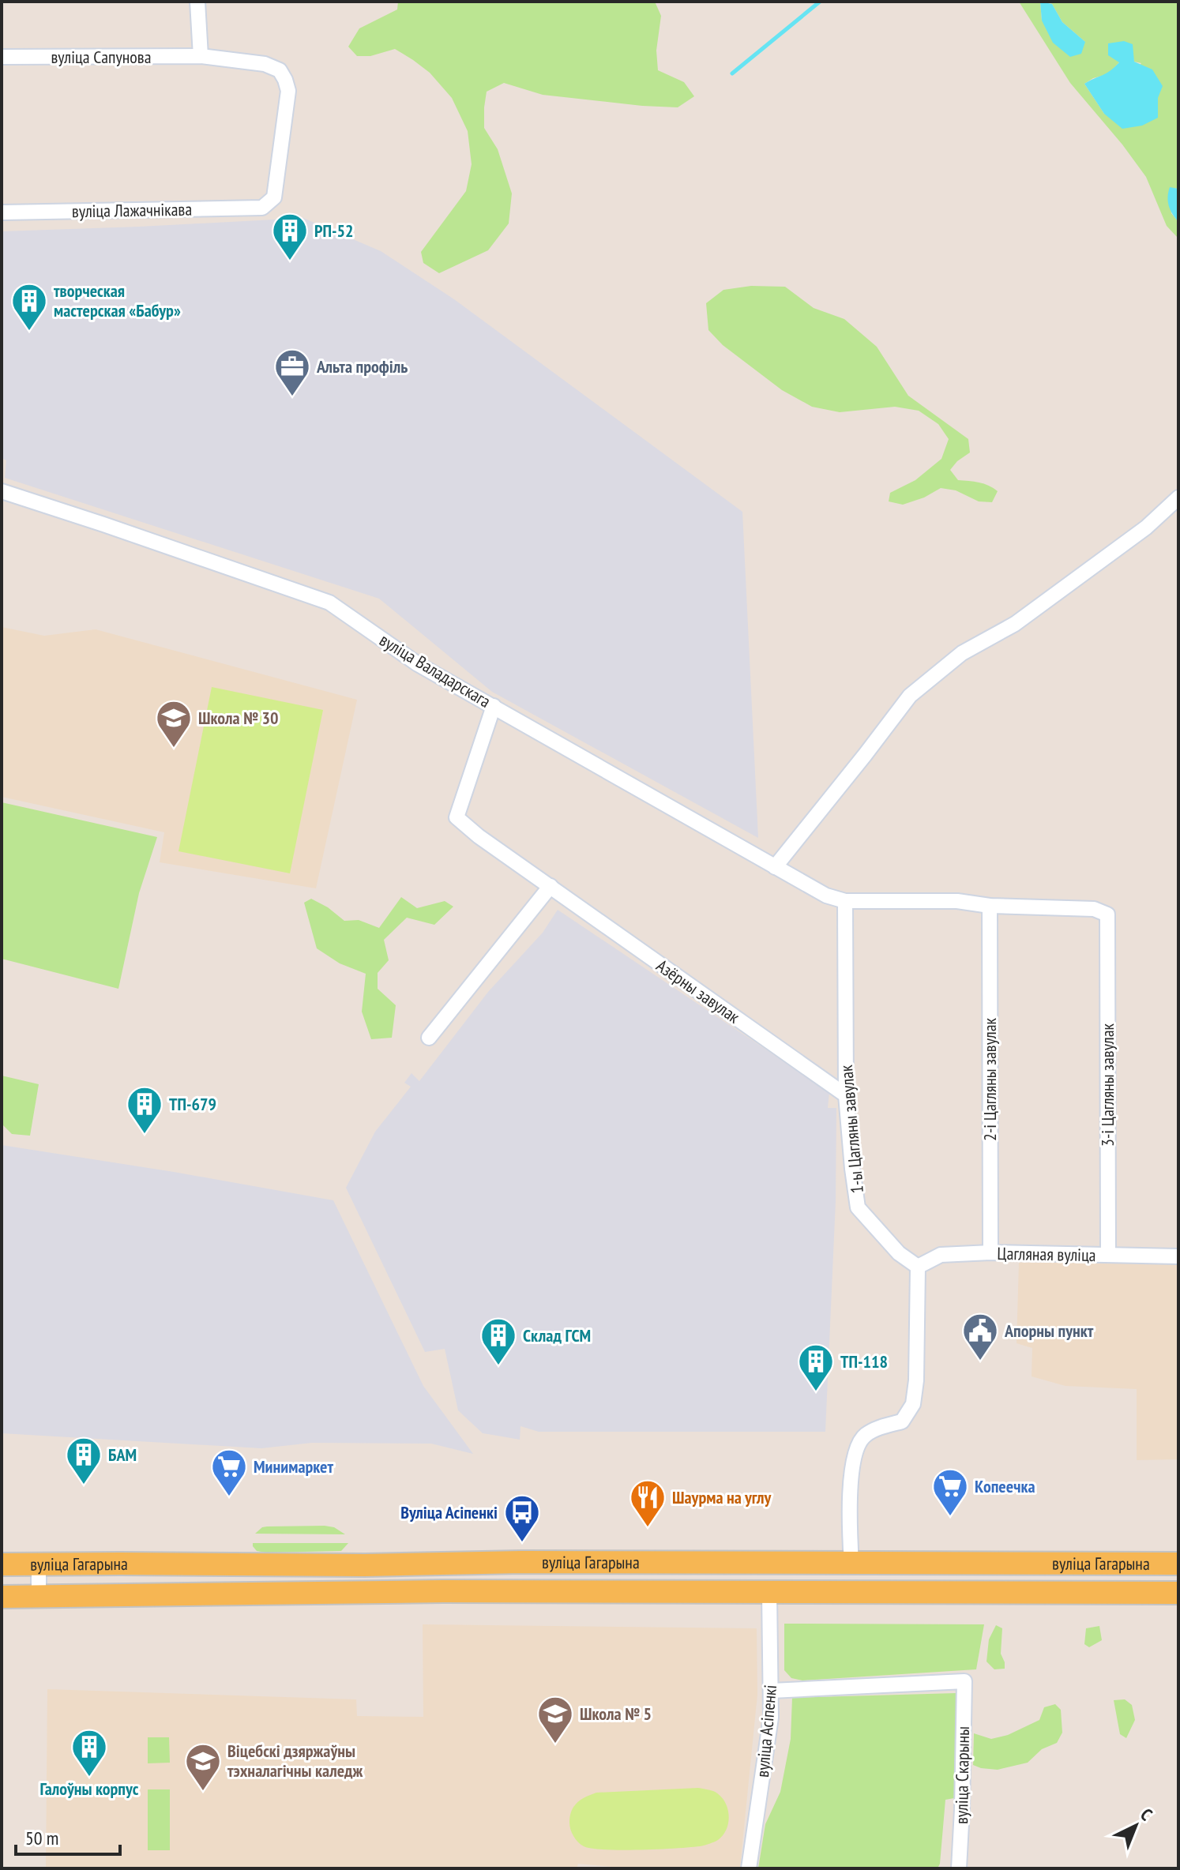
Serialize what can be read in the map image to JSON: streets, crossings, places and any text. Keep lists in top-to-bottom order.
{
  "streets": {
    "main road": ["вуліца Гагарына"],
    "street": [
      "вуліца Сапунова",
      "вуліца Лажачнікава",
      "вуліца Валадарскага",
      "Азёрны завулак",
      "2-і Цагляны завулак",
      "3-і Цагляны завулак",
      "1-ы Цагляны завулак",
      "Цагляная вуліца",
      "вуліца Асіпенкі",
      "вуліца Скарыны"
    ]
  },
  "crossings": [
    ["вуліца Сапунова", "вуліца Лажачнікава"],
    ["вуліца Валадарскага", "Азёрны завулак"],
    ["вуліца Валадарскага", "1-ы Цагляны завулак"],
    ["Азёрны завулак", "1-ы Цагляны завулак"],
    ["2-і Цагляны завулак", "3-і Цагляны завулак"],
    ["2-і Цагляны завулак", "Цагляная вуліца"],
    ["3-і Цагляны завулак", "Цагляная вуліца"],
    ["1-ы Цагляны завулак", "Цагляная вуліца"],
    ["вуліца Гагарына", "вуліца Асіпенкі"],
    ["вуліца Асіпенкі", "вуліца Скарыны"]
  ],
  "places": {
    "building": [
      "РП-52",
      "творческая мастерская «Бабур»",
      "ТП-679",
      "Склад ГСМ",
      "ТП-118",
      "БАМ",
      "Галоўны корпус"
    ],
    "office": ["Альта профіль"],
    "school or university": ["Школа № 30", "Школа № 5", "Віцебскі дзяржаўны тэхналагічны каледж"],
    "public building": ["Апорны пункт"],
    "supermarket": ["Минимаркет", "Копеечка"],
    "restaurant": ["Шаурма на углу"],
    "bus stop": ["Вуліца Асіпенкі"]
  },
  "scale_bar": "50 m",
  "north": "top right"
}
